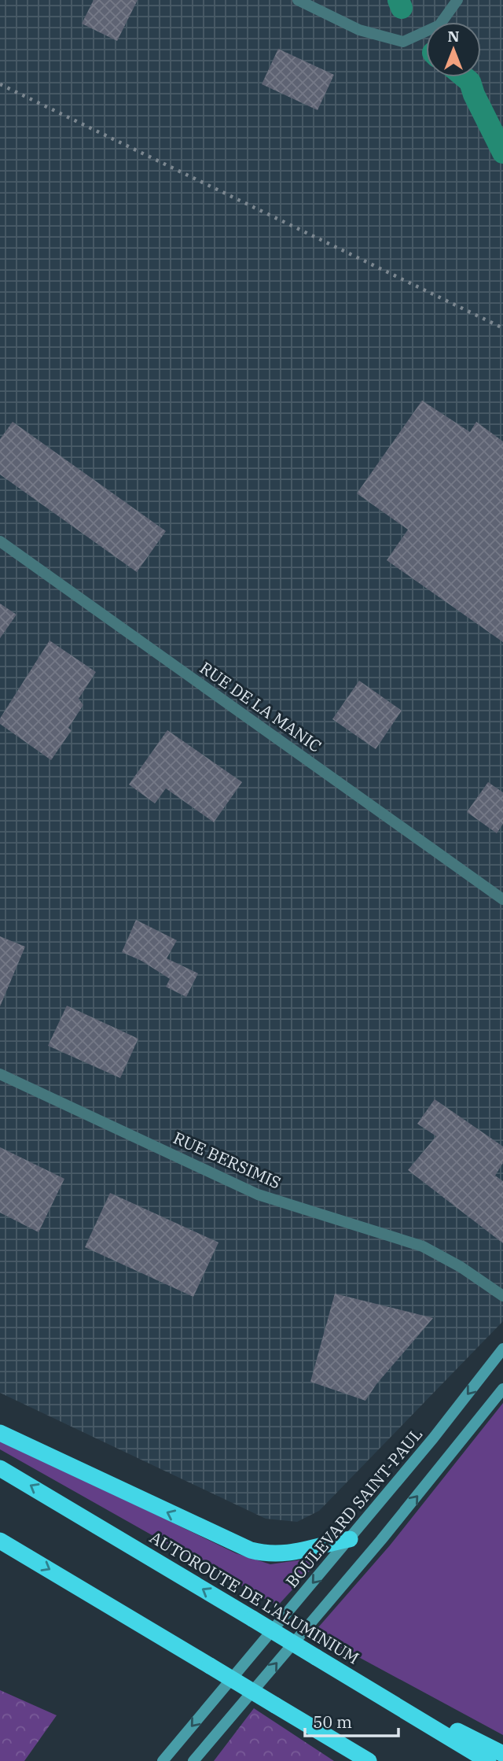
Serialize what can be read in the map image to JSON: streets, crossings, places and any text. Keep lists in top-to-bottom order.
{
  "streets": {
    "highway": ["AUTOROUTE DE L'ALUMINIUM"],
    "main road": ["BOULEVARD SAINT-PAUL"],
    "street": ["RUE DE LA MANIC", "RUE BERSIMIS"]
  },
  "scale_bar": "50 m",
  "north": "top"
}
